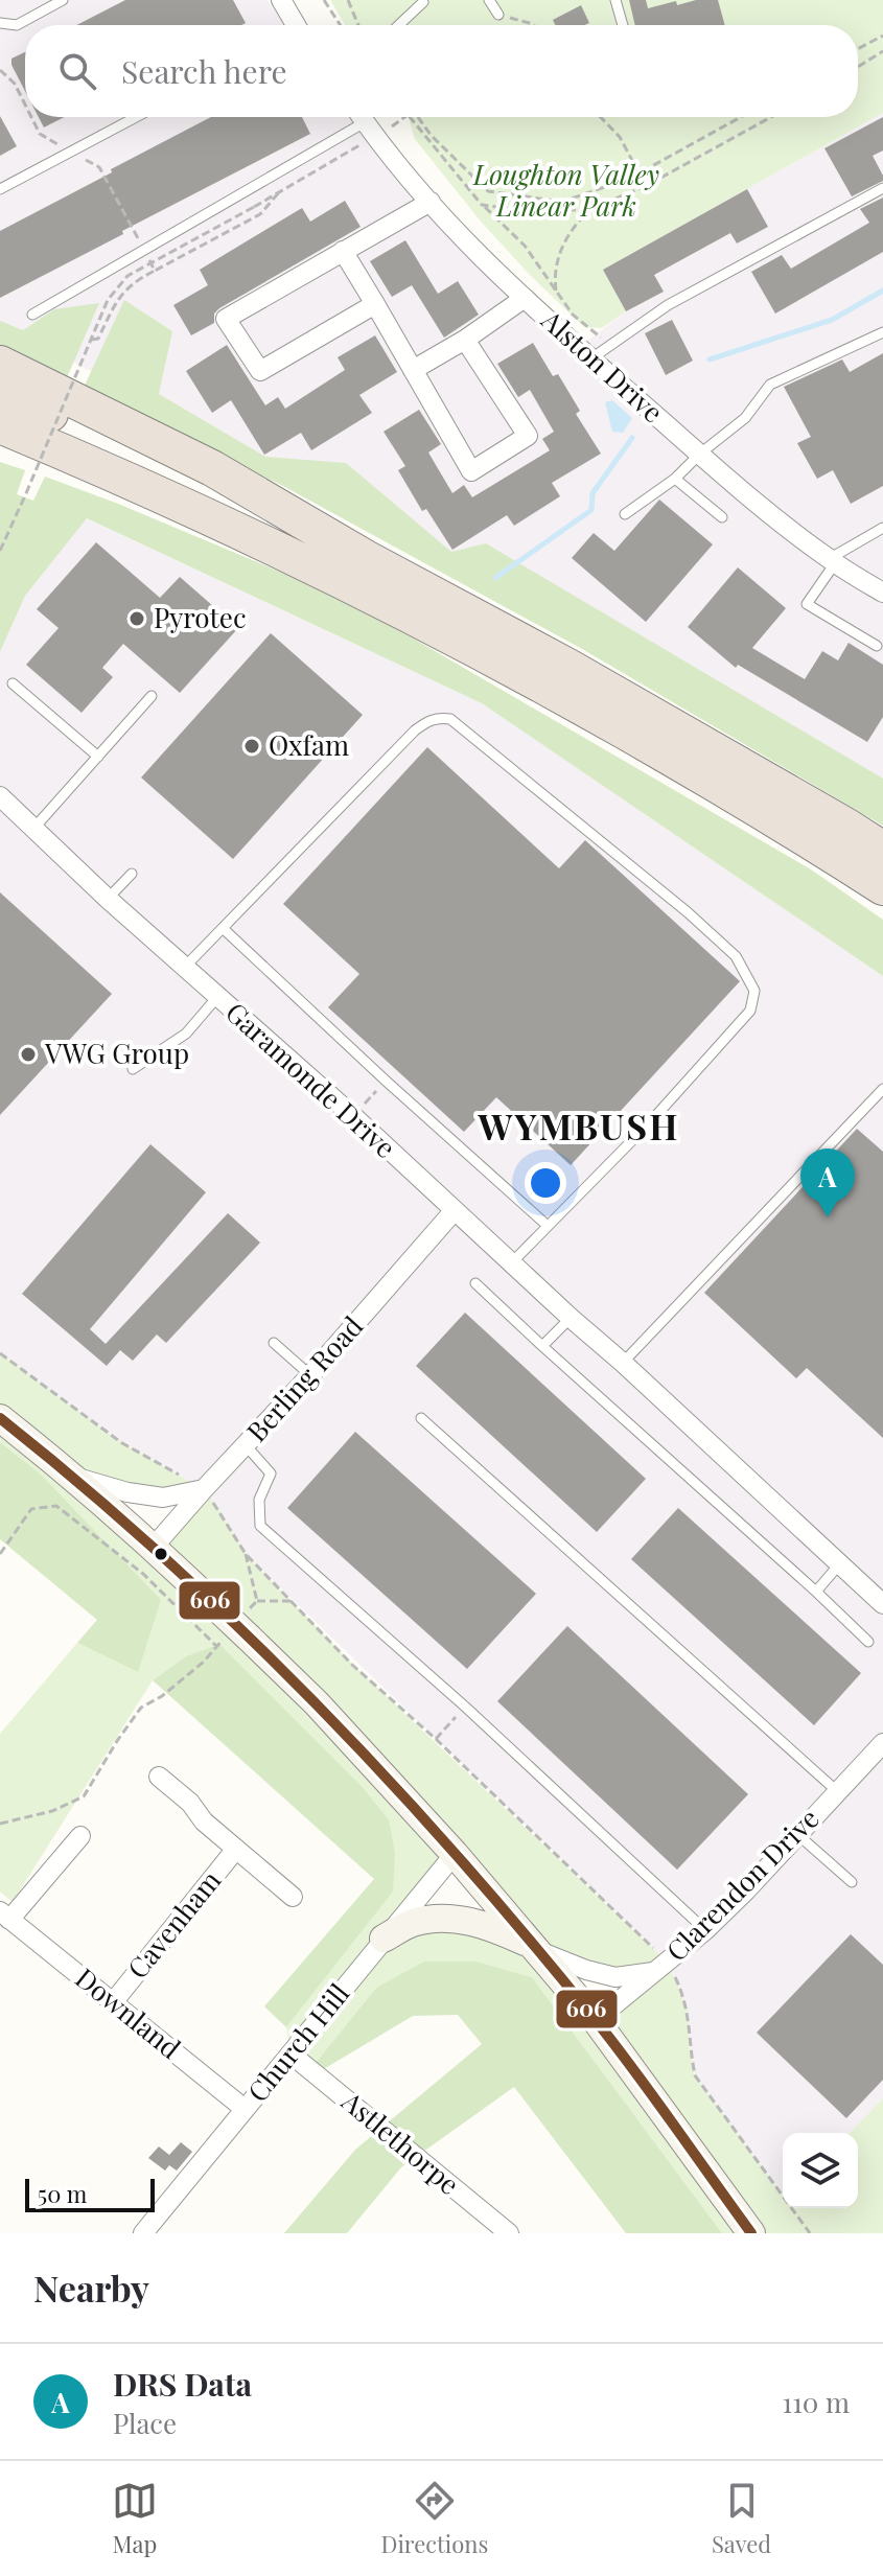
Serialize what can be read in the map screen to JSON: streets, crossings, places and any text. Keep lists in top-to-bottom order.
{
  "streets": {
    "street": [
      "Alston Drive",
      "Garamonde Drive",
      "Berling Road",
      "Clarendon Drive",
      "Cavenham",
      "Downland",
      "Church Hill",
      "Astlethorpe"
    ]
  },
  "crossings": [
    ["Garamonde Drive", "Berling Road"],
    ["Cavenham", "Downland"],
    ["Downland", "Church Hill"],
    ["Church Hill", "Astlethorpe"]
  ],
  "districts": ["WYMBUSH"],
  "parks": ["Loughton Valley Linear Park"],
  "places": ["Pyrotec", "Oxfam", "VWG Group"],
  "lines": ["transit line 606"],
  "scale_bar": "50 m",
  "page": {
    "search": "Search here",
    "pins": "A",
    "scale": "50 m",
    "heading": "Nearby",
    "list": [
      {
        "mark": "A",
        "name": "DRS Data",
        "note": "Place",
        "value": "110 m"
      }
    ],
    "nav": ["Map", "Directions", "Saved"]
  }
}
